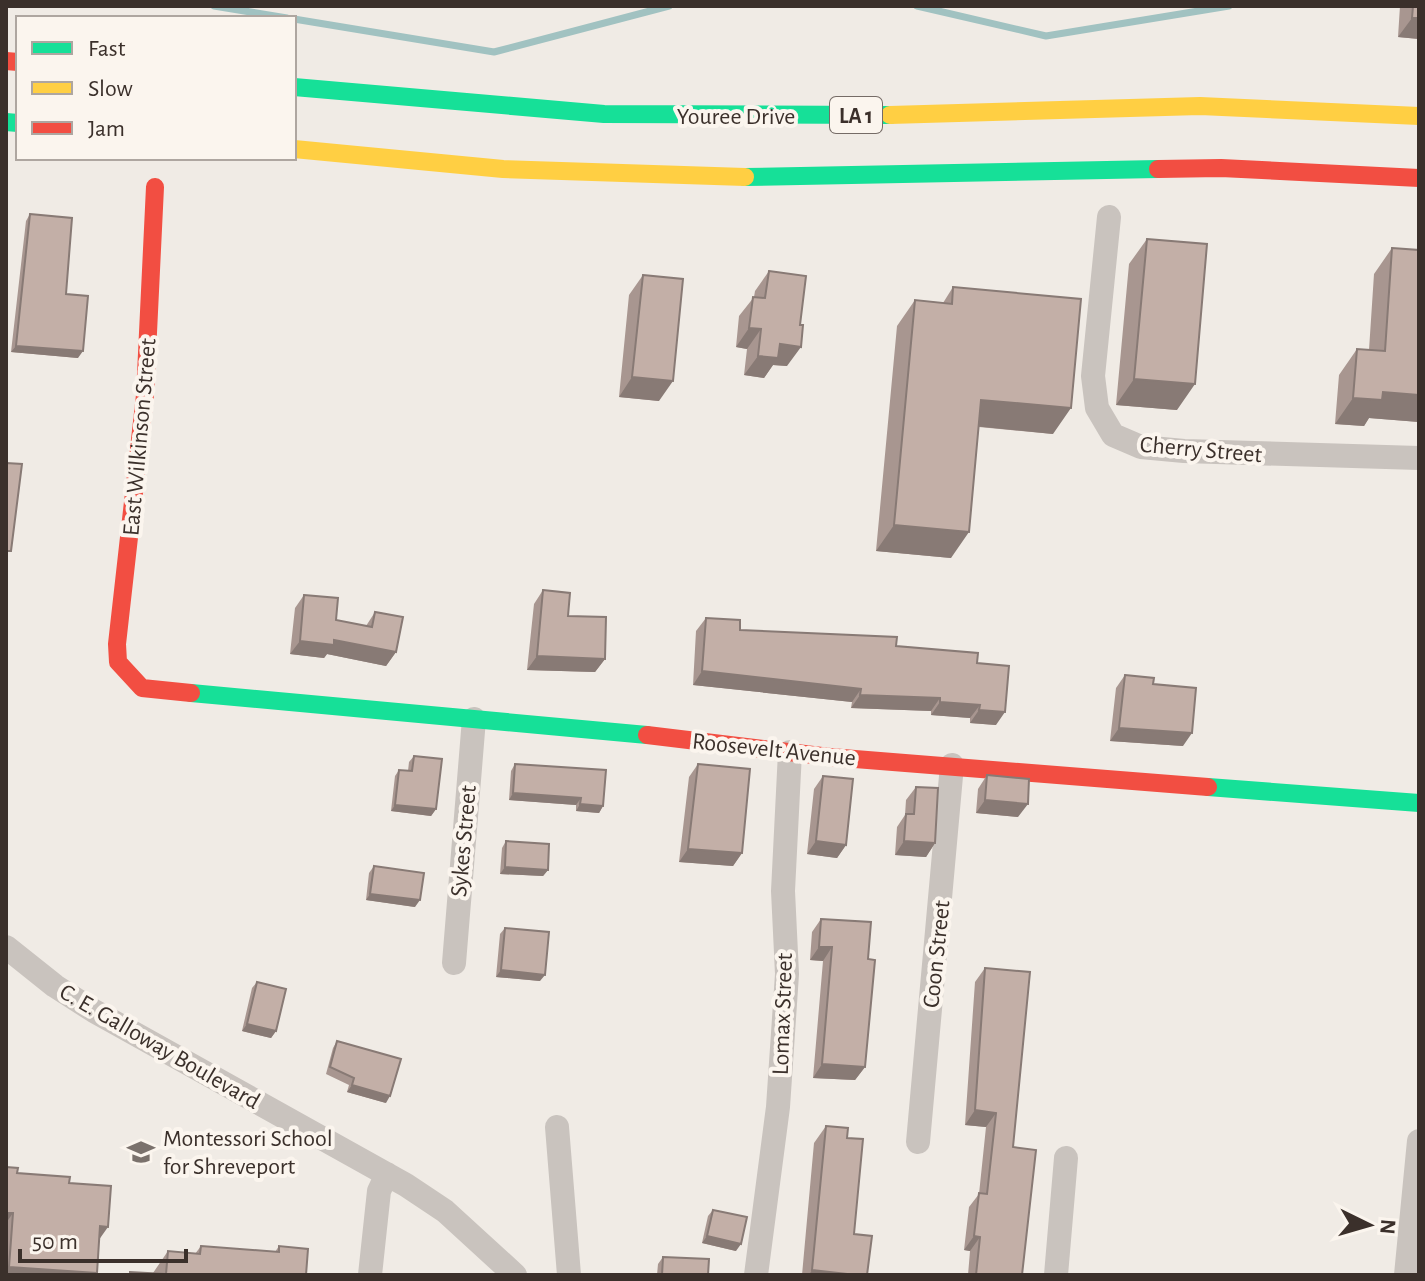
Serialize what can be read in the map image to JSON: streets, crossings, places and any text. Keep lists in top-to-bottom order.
{
  "streets": {
    "main road": [
      "LA 1",
      "Youree Drive",
      "East Wilkinson Street",
      "Roosevelt Avenue"
    ],
    "street": [
      "Cherry Street",
      "Sykes Street",
      "Coon Street",
      "Lomax Street",
      "C. E. Galloway Boulevard"
    ]
  },
  "crossings": [
    ["East Wilkinson Street", "Roosevelt Avenue"],
    ["Roosevelt Avenue", "Sykes Street"],
    ["Roosevelt Avenue", "Coon Street"],
    ["Roosevelt Avenue", "Lomax Street"]
  ],
  "places": {
    "school or university": ["Montessori School for Shreveport"]
  },
  "legend": ["Fast", "Slow", "Jam"],
  "scale_bar": "50 m",
  "north": "right"
}
